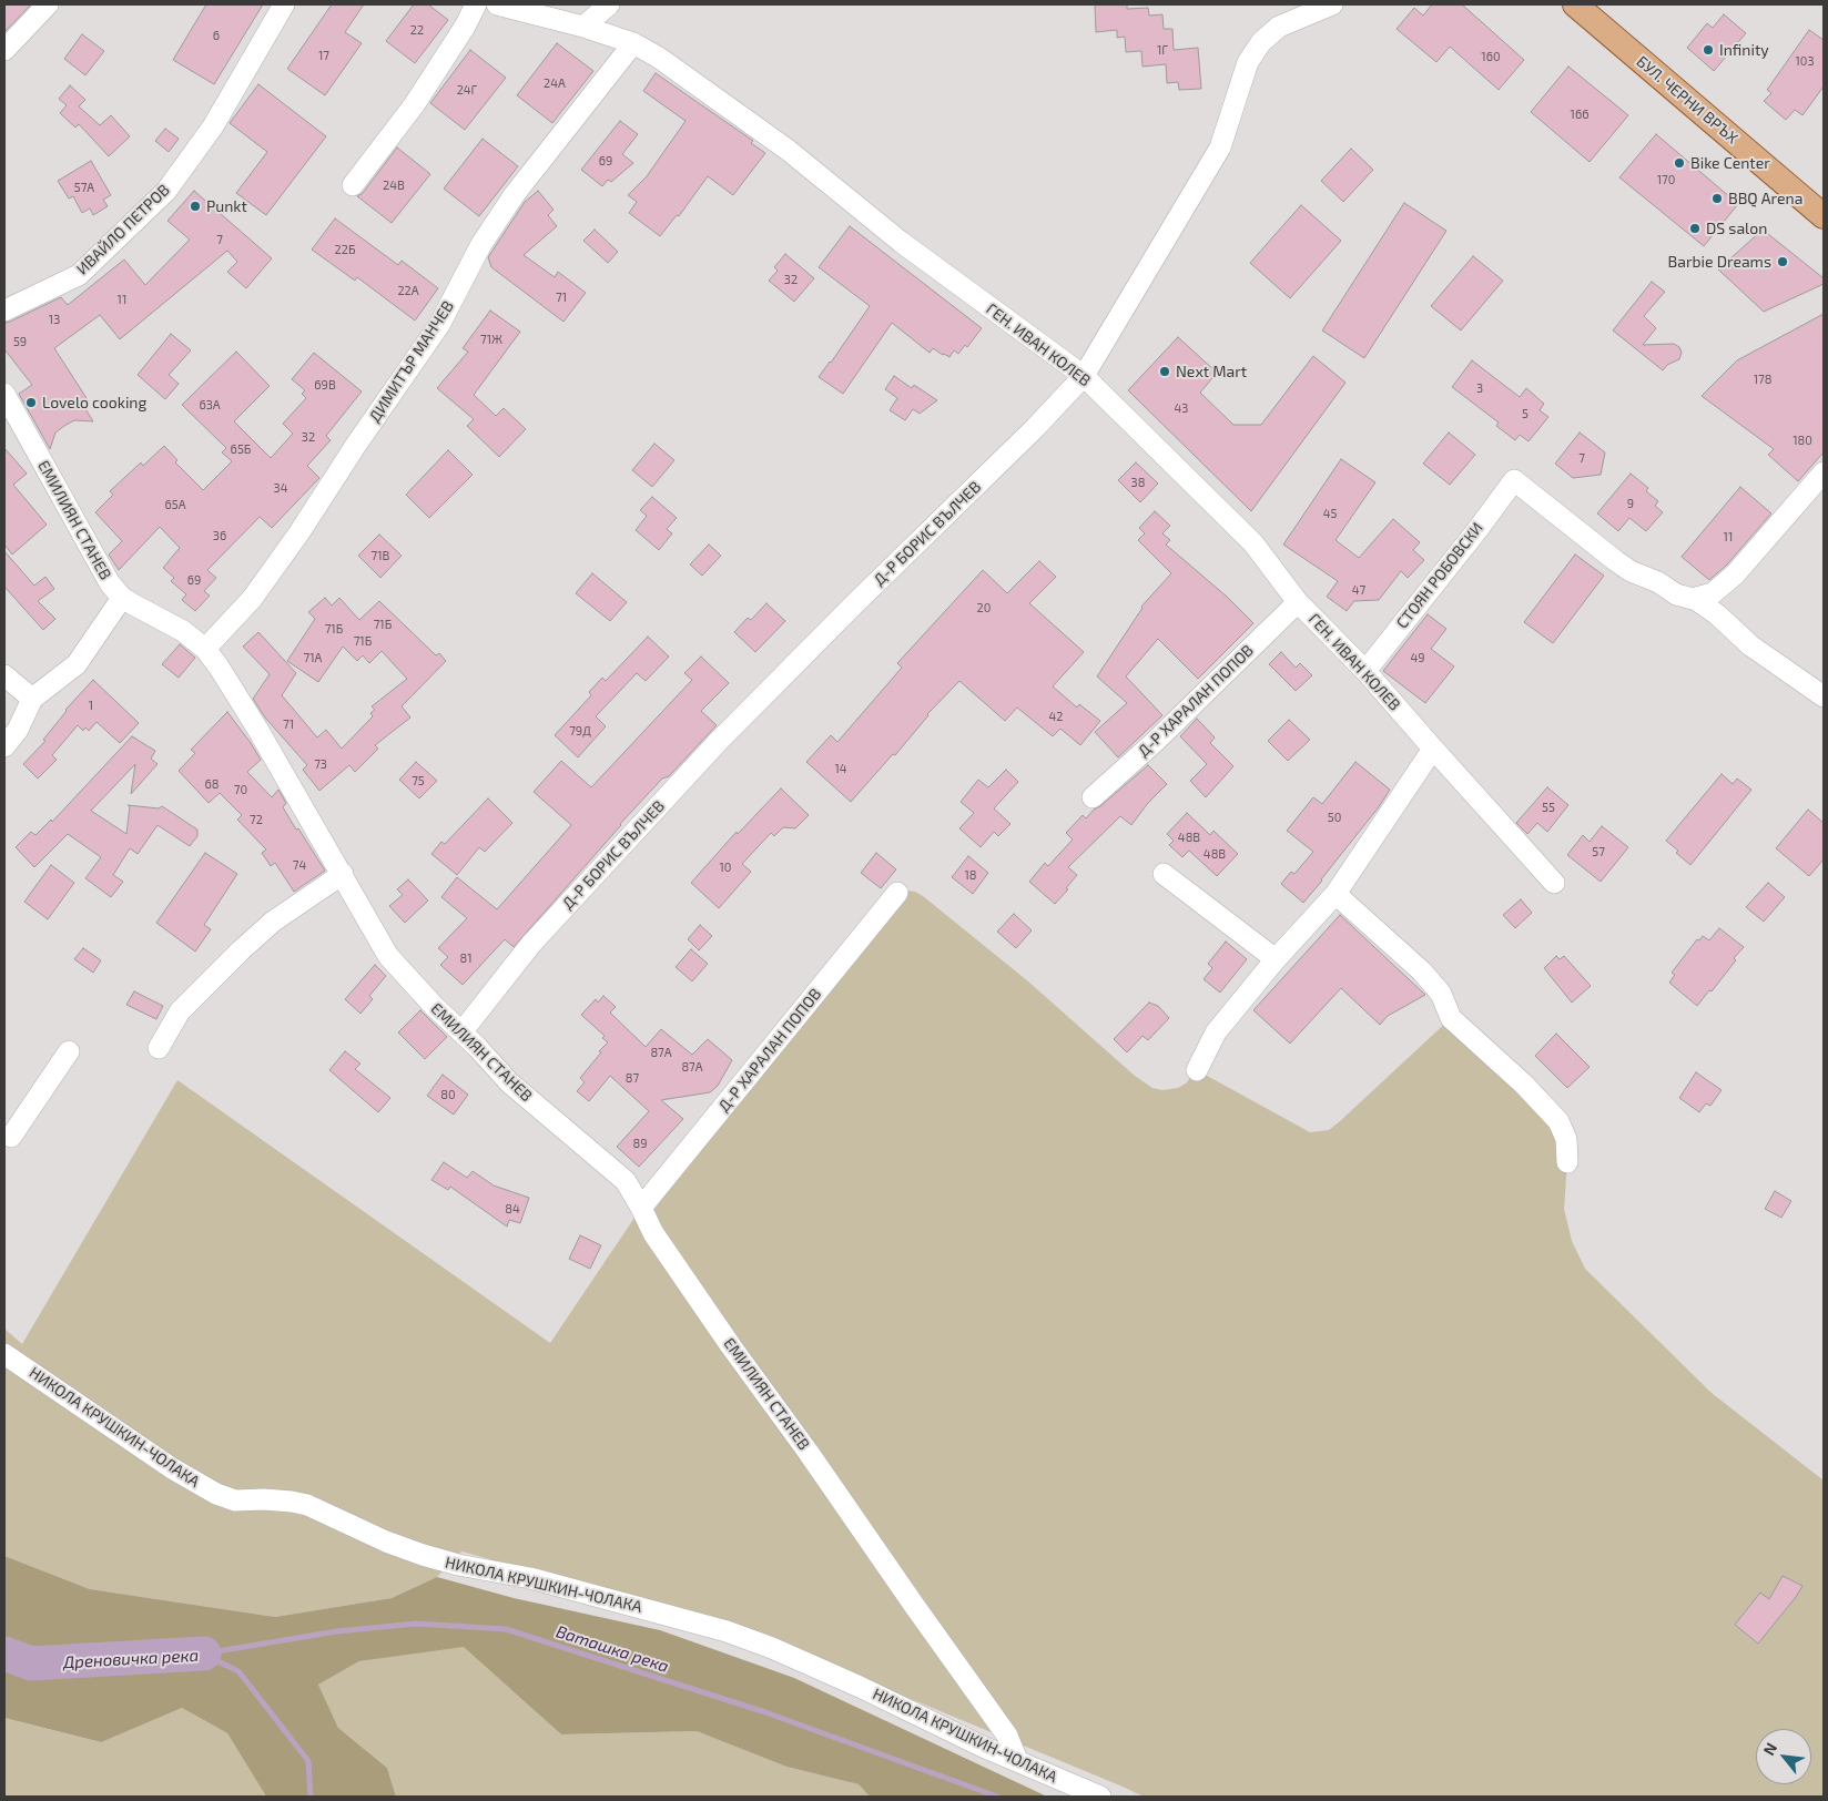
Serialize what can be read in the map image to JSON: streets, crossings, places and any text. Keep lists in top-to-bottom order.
{
  "streets": {
    "main road": ["БУЛ. ЧЕРНИ ВРЪХ"],
    "street": [
      "ИВАЙЛО ПЕТРОВ",
      "ГЕН. ИВАН КОЛЕВ",
      "ДИМИТЪР МАНЧЕВ",
      "ЕМИЛИЯН СТАНЕВ",
      "Д-Р БОРИС ВЪЛЧЕВ",
      "СТОЯН РОБОВСКИ",
      "Д-Р ХАРАЛАН ПОПОВ",
      "НИКОЛА КРУШКИН-ЧОЛАКА"
    ]
  },
  "crossings": [
    ["ГЕН. ИВАН КОЛЕВ", "ДИМИТЪР МАНЧЕВ"],
    ["ГЕН. ИВАН КОЛЕВ", "Д-Р БОРИС ВЪЛЧЕВ"],
    ["ГЕН. ИВАН КОЛЕВ", "СТОЯН РОБОВСКИ"],
    ["ГЕН. ИВАН КОЛЕВ", "Д-Р ХАРАЛАН ПОПОВ"],
    ["ДИМИТЪР МАНЧЕВ", "ЕМИЛИЯН СТАНЕВ"],
    ["ЕМИЛИЯН СТАНЕВ", "Д-Р БОРИС ВЪЛЧЕВ"],
    ["ЕМИЛИЯН СТАНЕВ", "Д-Р ХАРАЛАН ПОПОВ"],
    ["ЕМИЛИЯН СТАНЕВ", "НИКОЛА КРУШКИН-ЧОЛАКА"]
  ],
  "water": ["Ваташка река", "Дреновичка река"],
  "places": [
    "Infinity",
    "Bike Center",
    "BBQ Arena",
    "Punkt",
    "DS salon",
    "Barbie Dreams",
    "Next Mart",
    "Lovelo cooking"
  ],
  "house_numbers": [
    "22",
    "6",
    "1Г",
    "17",
    "160",
    "103",
    "24А",
    "24Г",
    "166",
    "69",
    "170",
    "24В",
    "57А",
    "7",
    "22Б",
    "32",
    "22А",
    "71",
    "11",
    "13",
    "71Ж",
    "59",
    "178",
    "69В",
    "3",
    "63А",
    "43",
    "5",
    "32",
    "180",
    "65Б",
    "7",
    "38",
    "34",
    "9",
    "65А",
    "45",
    "36",
    "11",
    "71В",
    "69",
    "47",
    "20",
    "71Б",
    "71Б",
    "71Б",
    "71А",
    "49",
    "1",
    "42",
    "71",
    "79Д",
    "73",
    "14",
    "75",
    "68",
    "70",
    "55",
    "50",
    "72",
    "48В",
    "57",
    "48В",
    "74",
    "10",
    "18",
    "81",
    "87А",
    "87А",
    "87",
    "80",
    "89",
    "84"
  ],
  "north": "top left"
}
